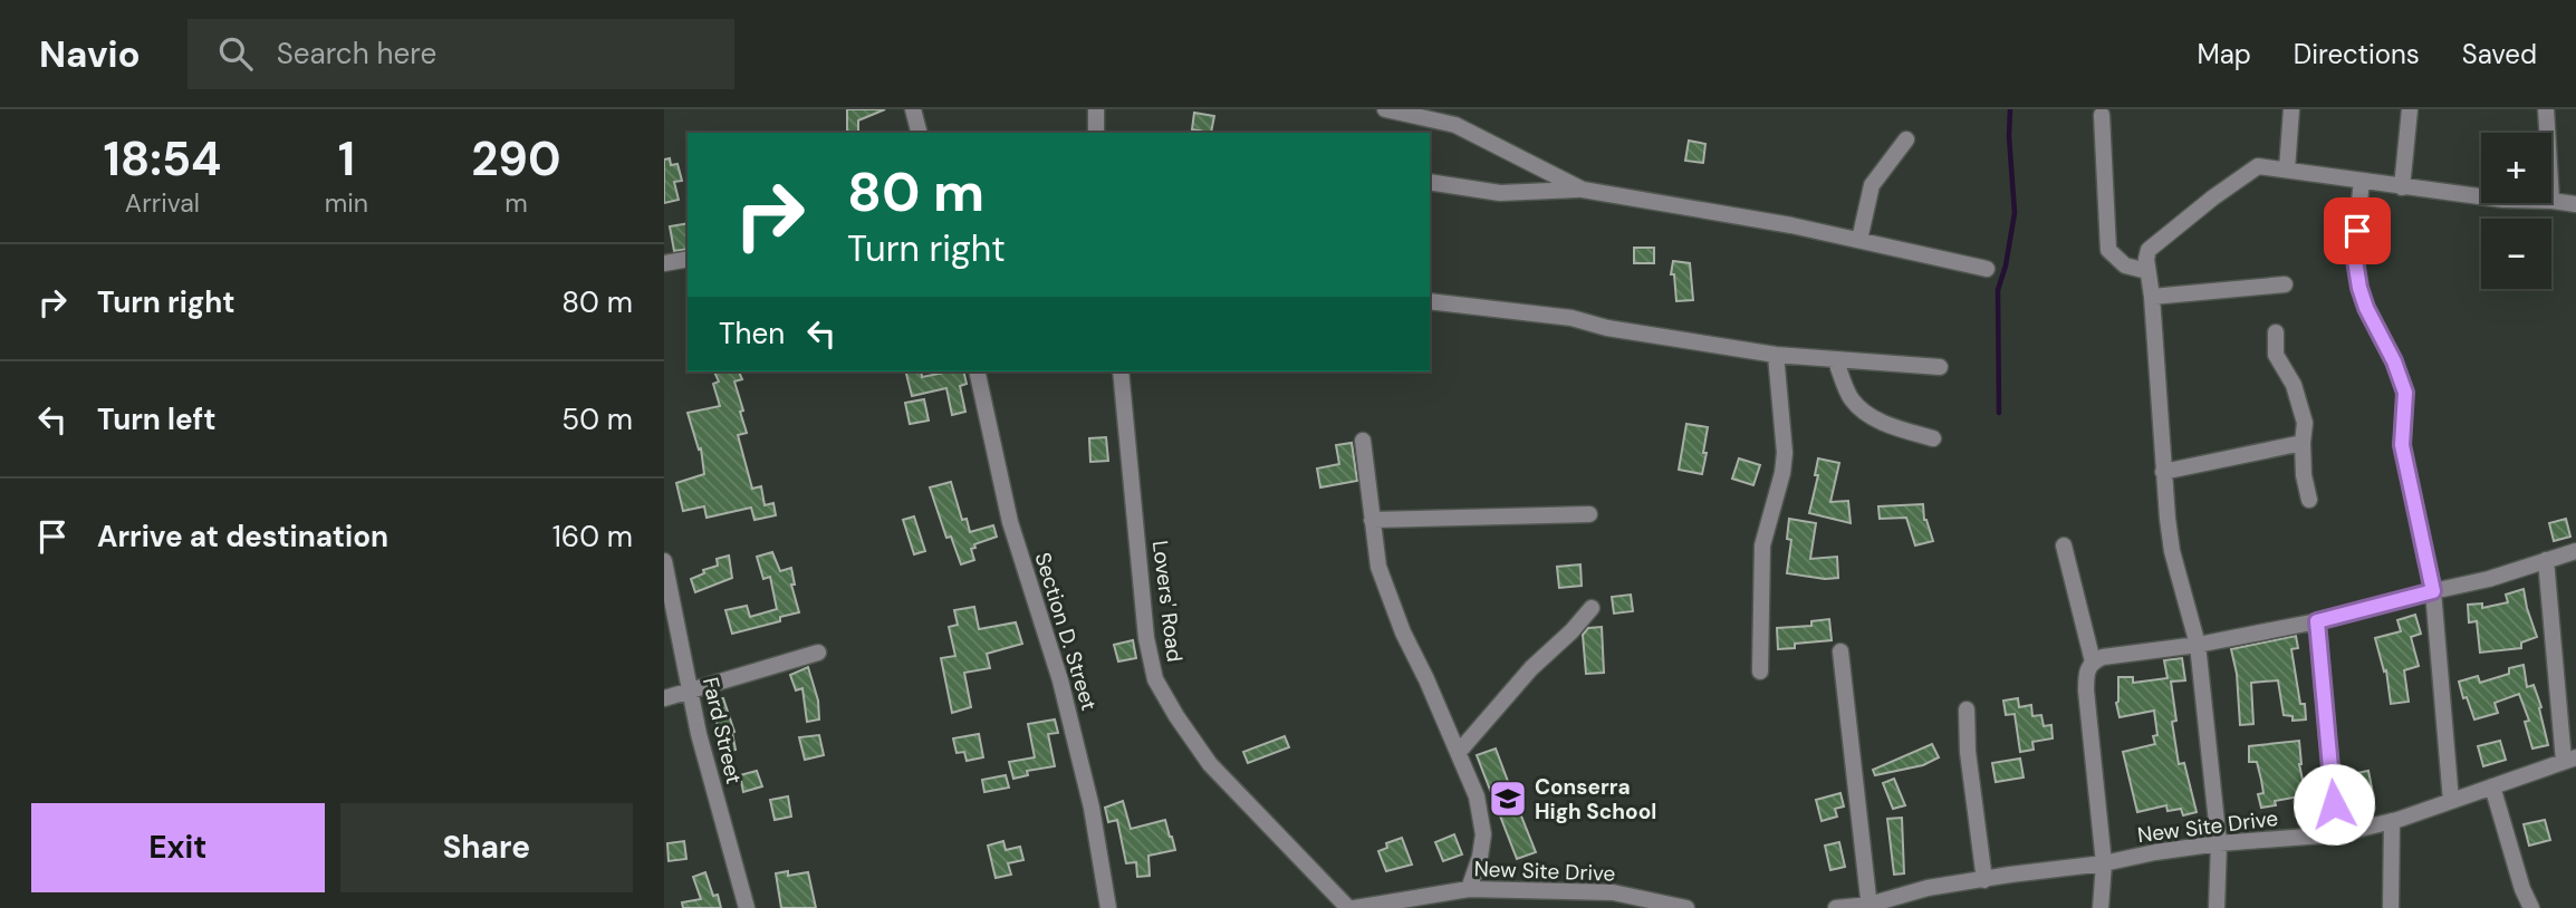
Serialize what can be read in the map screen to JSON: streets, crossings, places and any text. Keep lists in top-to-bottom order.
{
  "streets": {
    "street": [
      "Lovers' Road",
      "Section D. Street",
      "Fard Street",
      "New Site Drive"
    ]
  },
  "places": {
    "school or university": ["Conserra High School"]
  },
  "page": {
    "header": "Navio",
    "search": "Search here",
    "nav": ["Map", "Directions", "Saved"],
    "eta": [
      "18:54",
      "Arrival",
      "1",
      "min",
      "290",
      "m"
    ],
    "map_buttons": ["+", "−"],
    "turn": ["80 m", "Turn right"],
    "list": [
      {
        "name": "Turn right",
        "value": "80 m"
      },
      {
        "name": "Turn left",
        "value": "50 m"
      },
      {
        "name": "Arrive at destination",
        "value": "160 m"
      }
    ],
    "then": "Then",
    "buttons": ["Exit", "Share"]
  }
}
